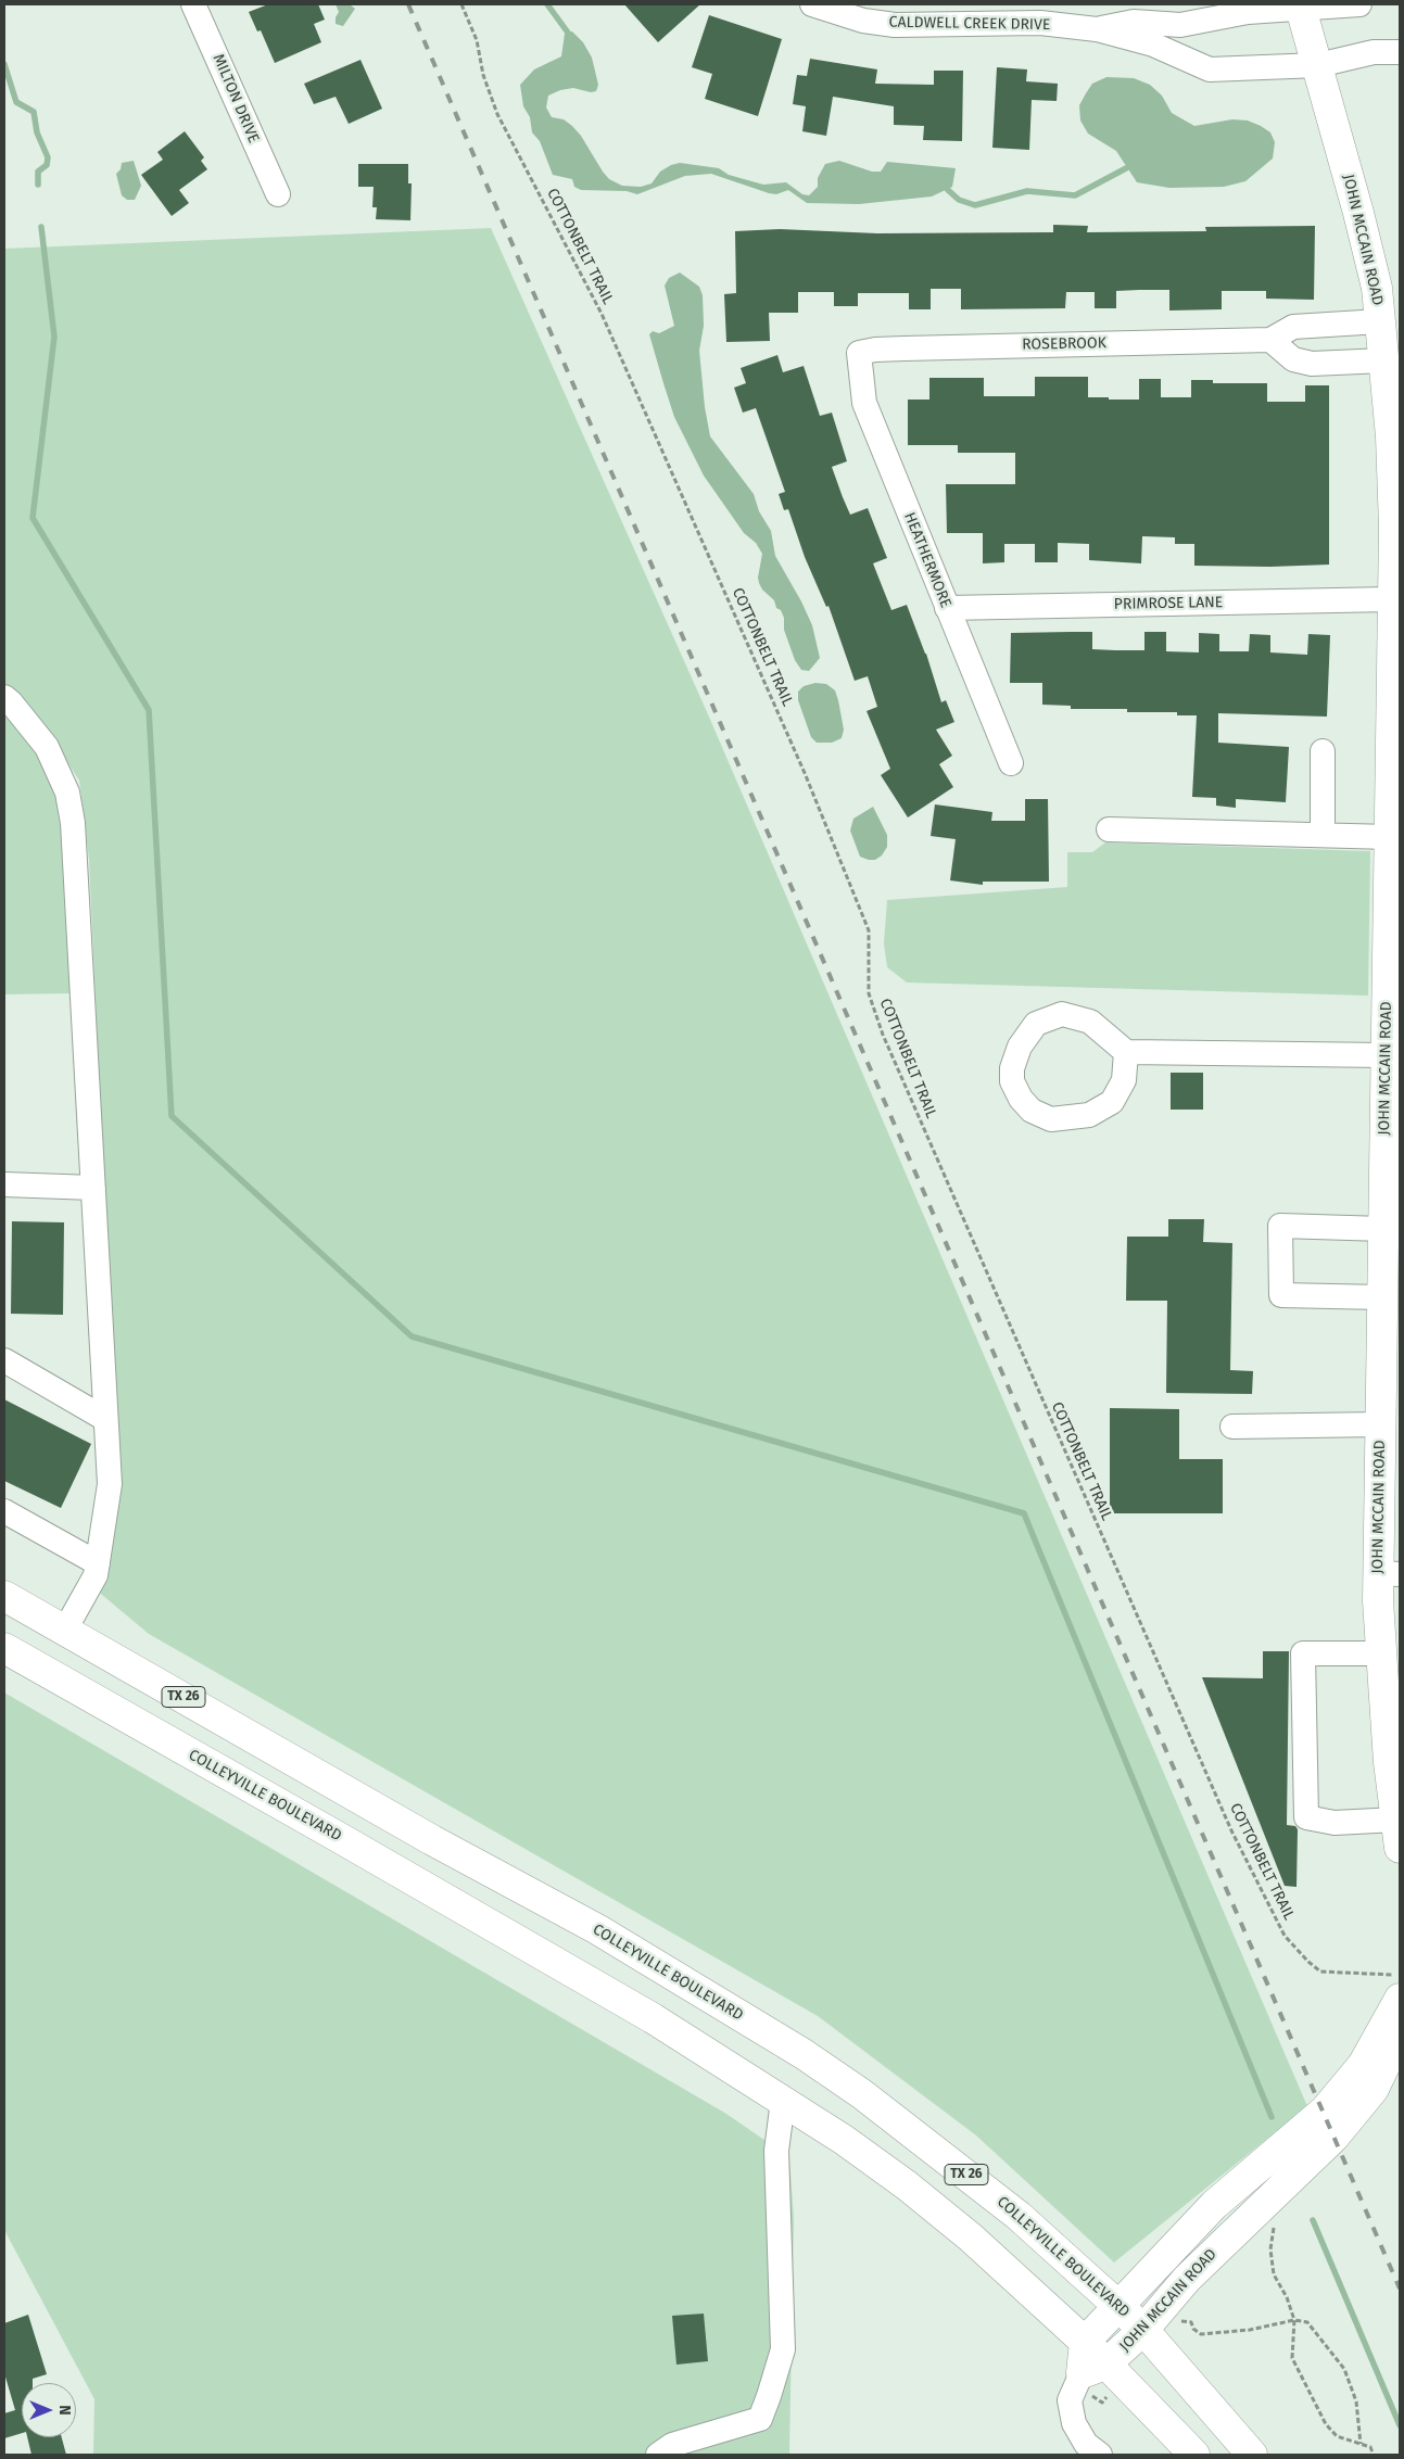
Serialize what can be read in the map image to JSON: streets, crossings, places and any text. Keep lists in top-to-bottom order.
{
  "streets": {
    "main road": ["JOHN MCCAIN ROAD", "TX 26", "COLLEYVILLE BOULEVARD"],
    "street": [
      "CALDWELL CREEK DRIVE",
      "MILTON DRIVE",
      "ROSEBROOK",
      "HEATHERMORE",
      "PRIMROSE LANE"
    ],
    "path": ["COTTONBELT TRAIL"]
  },
  "crossings": [
    ["CALDWELL CREEK DRIVE", "JOHN MCCAIN ROAD"],
    ["JOHN MCCAIN ROAD", "ROSEBROOK"],
    ["JOHN MCCAIN ROAD", "PRIMROSE LANE"],
    ["JOHN MCCAIN ROAD", "COLLEYVILLE BOULEVARD"],
    ["ROSEBROOK", "HEATHERMORE"],
    ["HEATHERMORE", "PRIMROSE LANE"]
  ],
  "north": "right"
}
